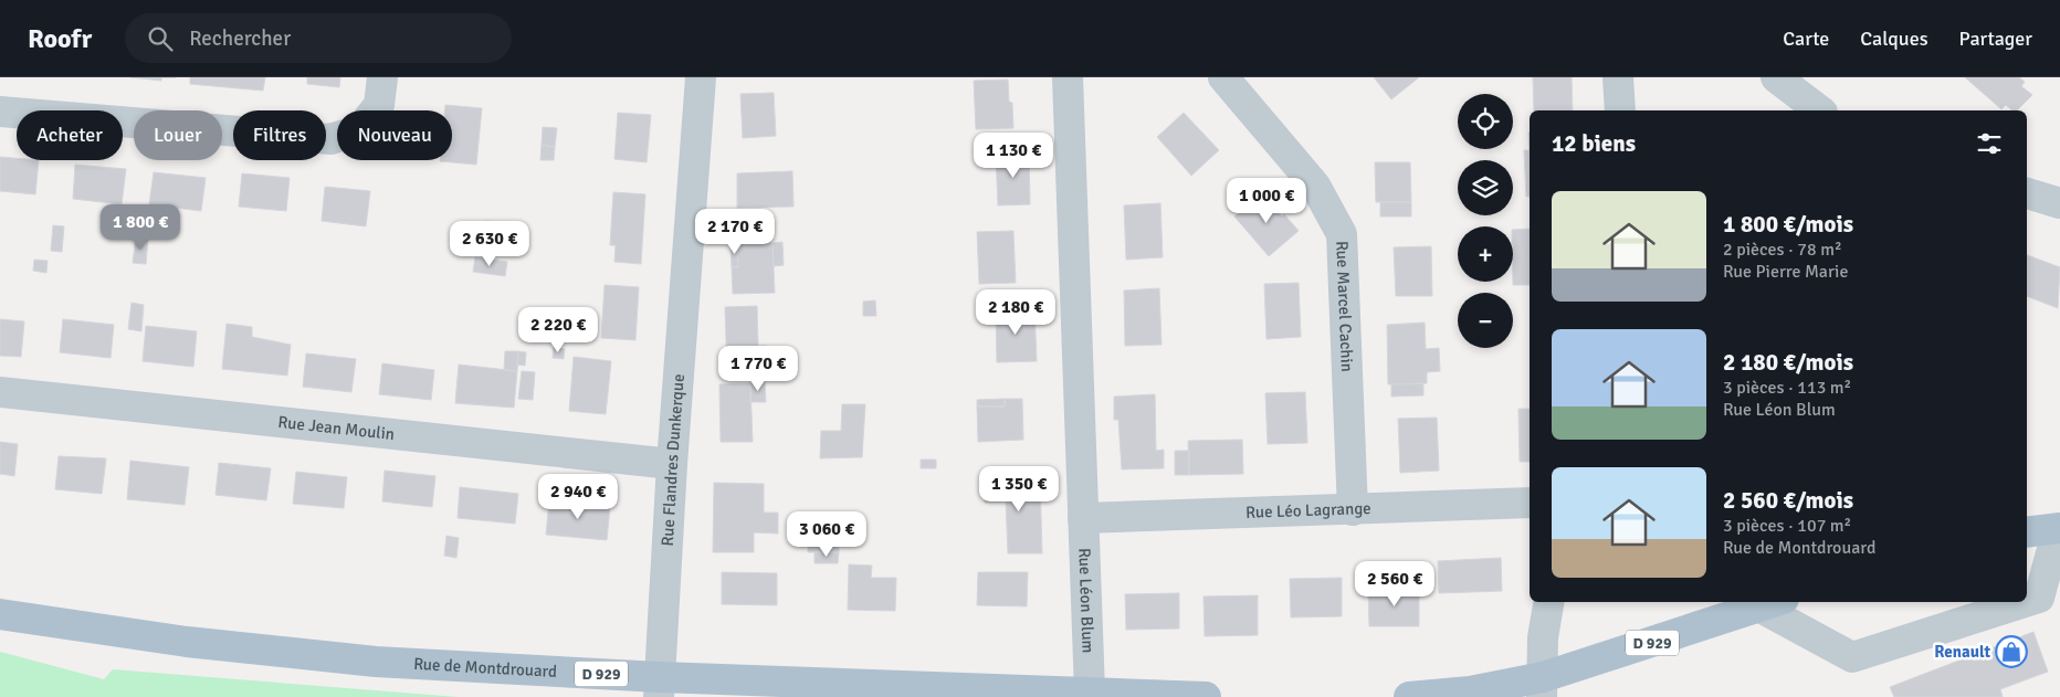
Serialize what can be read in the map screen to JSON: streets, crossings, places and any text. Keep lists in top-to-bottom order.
{
  "streets": {
    "main road": ["D 929", "Rue de Montdrouard"],
    "street": [
      "Rue Marcel Cachin",
      "Rue Jean Moulin",
      "Rue Flandres Dunkerque",
      "Rue Léo Lagrange",
      "Rue Léon Blum"
    ]
  },
  "crossings": [
    ["Rue Marcel Cachin", "Rue Léo Lagrange"],
    ["Rue Jean Moulin", "Rue Flandres Dunkerque"],
    ["Rue Flandres Dunkerque", "Rue de Montdrouard"],
    ["Rue Léo Lagrange", "Rue Léon Blum"],
    ["Rue Léon Blum", "Rue de Montdrouard"]
  ],
  "places": {
    "shop": ["Renault"]
  },
  "page": {
    "header": "Roofr",
    "search": "Rechercher",
    "nav": ["Carte", "Calques", "Partager"],
    "map_buttons": ["+", "−"],
    "chip": [
      "Acheter",
      "Louer",
      "Filtres",
      "Nouveau"
    ],
    "heading": "12 biens",
    "price": [
      "1 130 €",
      "1 000 €",
      "1 800 €",
      "2 170 €",
      "2 630 €",
      "2 180 €",
      "2 220 €",
      "1 770 €",
      "1 350 €",
      "2 940 €",
      "3 060 €",
      "2 560 €"
    ],
    "list": [
      {
        "name": "1 800 €/mois",
        "note": "2 pièces · 78 m² · Rue Pierre Marie"
      },
      {
        "name": "2 180 €/mois",
        "note": "3 pièces · 113 m² · Rue Léon Blum"
      },
      {
        "name": "2 560 €/mois",
        "note": "3 pièces · 107 m² · Rue de Montdrouard"
      }
    ]
  }
}
